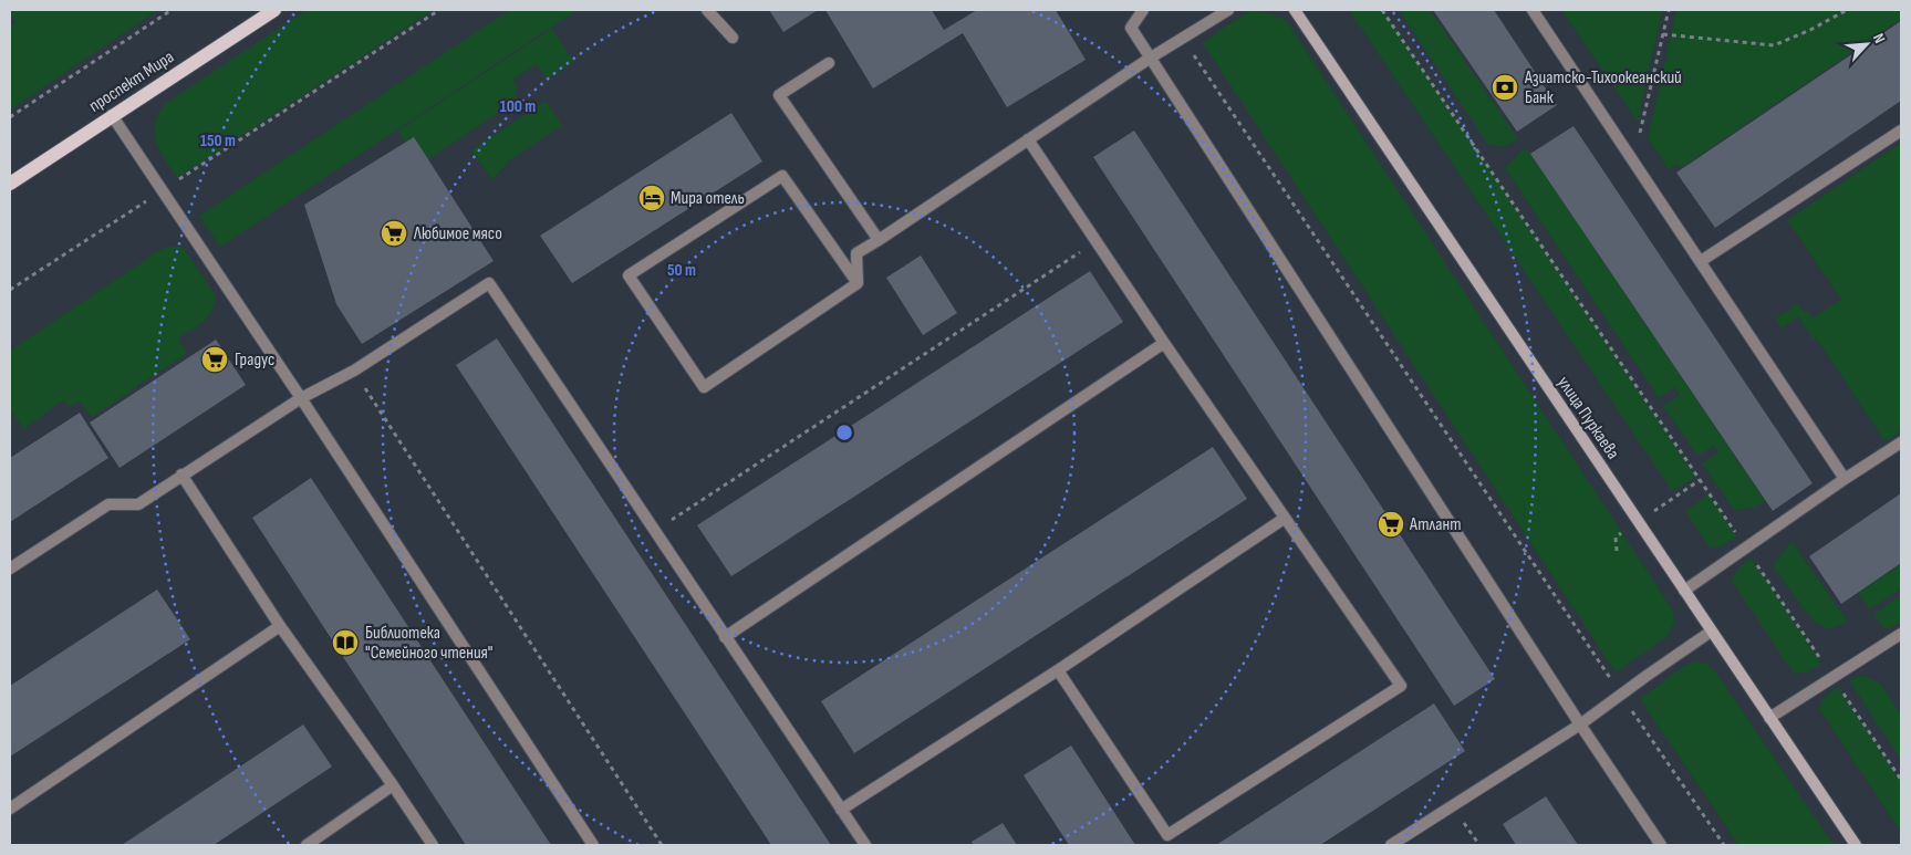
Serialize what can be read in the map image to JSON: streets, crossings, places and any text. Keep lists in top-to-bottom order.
{
  "streets": {
    "main road": ["проспект Мира", "улица Пуркаева"]
  },
  "places": {
    "bank": ["Азиатско-Тихоокеанский Банк"],
    "hotel": ["Мира отель"],
    "supermarket": ["Любимое мясо", "Градус", "Атлант"],
    "library": ["Библиотека \"Семейного чтения\""]
  },
  "north": "top right",
  "rings": ["100 m", "150 m", "50 m"]
}
